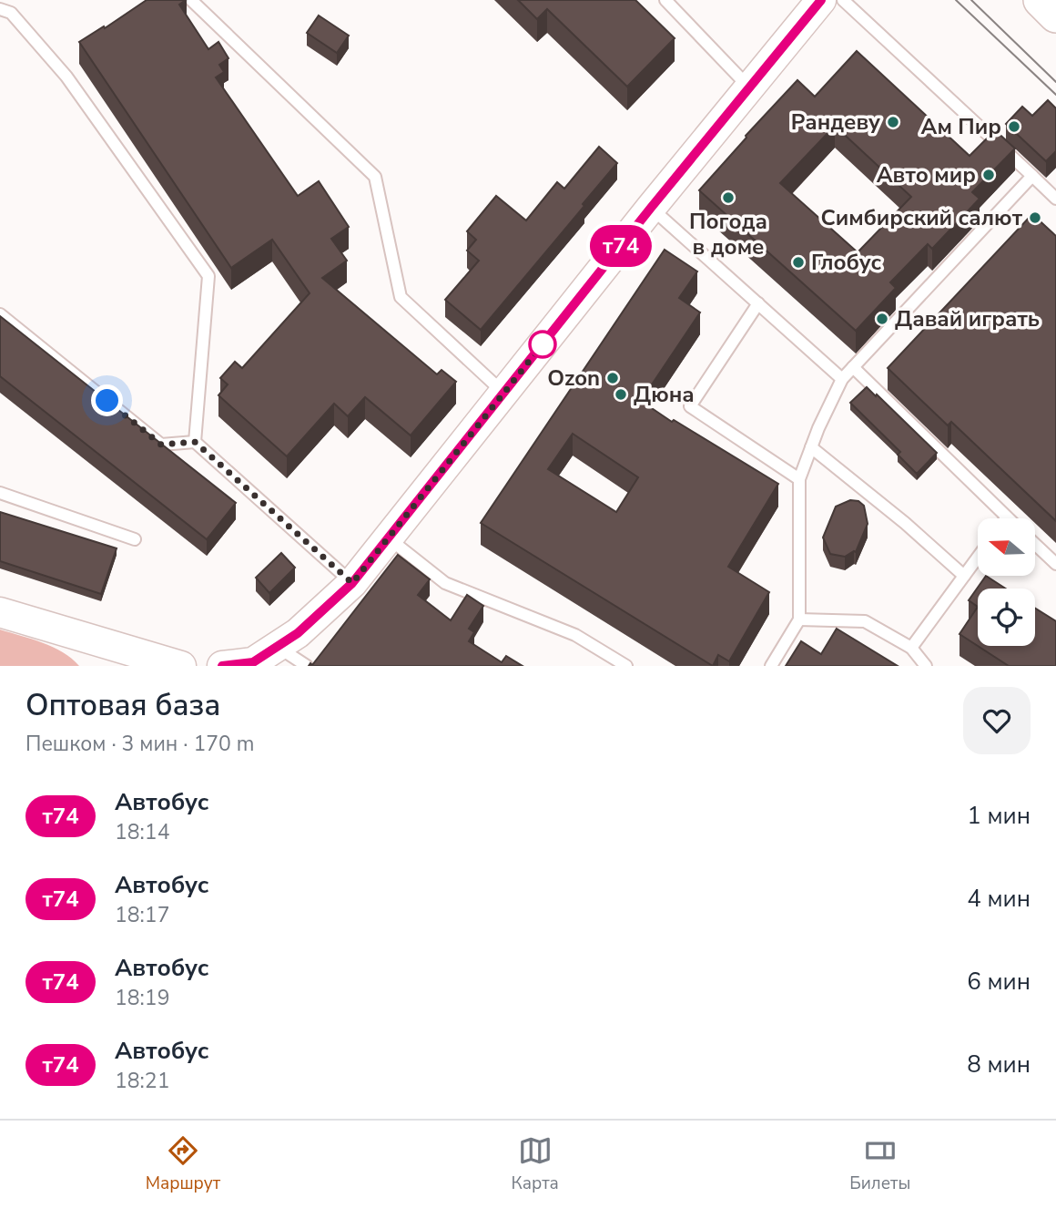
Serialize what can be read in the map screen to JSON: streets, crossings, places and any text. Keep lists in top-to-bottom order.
{
  "places": [
    "Рандеву",
    "Ам Пир",
    "Авто мир",
    "Погода в доме",
    "Симбирский салют",
    "Глобус",
    "Давай играть",
    "Ozon",
    "Дюна"
  ],
  "lines": ["bus line т74"],
  "north": "left",
  "page": {
    "on_map": "т74",
    "heading": ["Оптовая база", "Пешком · 3 мин · 170 m"],
    "list": [
      {
        "mark": "т74",
        "name": "Автобус",
        "note": "18:14",
        "value": "1 мин"
      },
      {
        "mark": "т74",
        "name": "Автобус",
        "note": "18:17",
        "value": "4 мин"
      },
      {
        "mark": "т74",
        "name": "Автобус",
        "note": "18:19",
        "value": "6 мин"
      },
      {
        "mark": "т74",
        "name": "Автобус",
        "note": "18:21",
        "value": "8 мин"
      }
    ],
    "tabs": ["Маршрут", "Карта", "Билеты"]
  }
}
